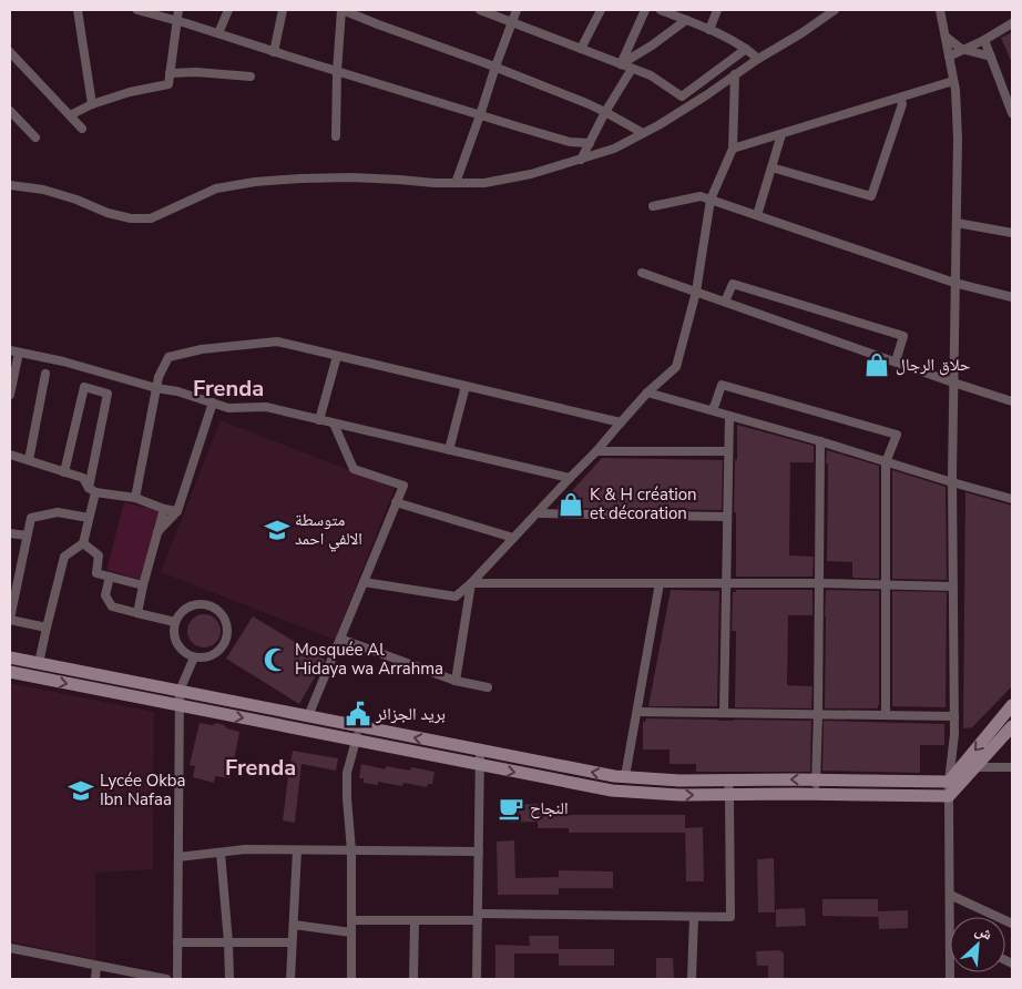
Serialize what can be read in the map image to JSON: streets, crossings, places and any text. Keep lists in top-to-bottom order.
{
  "districts": ["Frenda", "Frenda"],
  "places": {
    "shop": ["حلاق الرجال", "K & H création et décoration"],
    "school or university": ["متوسطة الالفي احمد", "Lycée Okba Ibn Nafaa"],
    "mosque": ["Mosquée Al Hidaya wa Arrahma"],
    "public building": ["بريد الجزائر"],
    "cafe": ["النجاح"]
  },
  "north": "top right"
}
